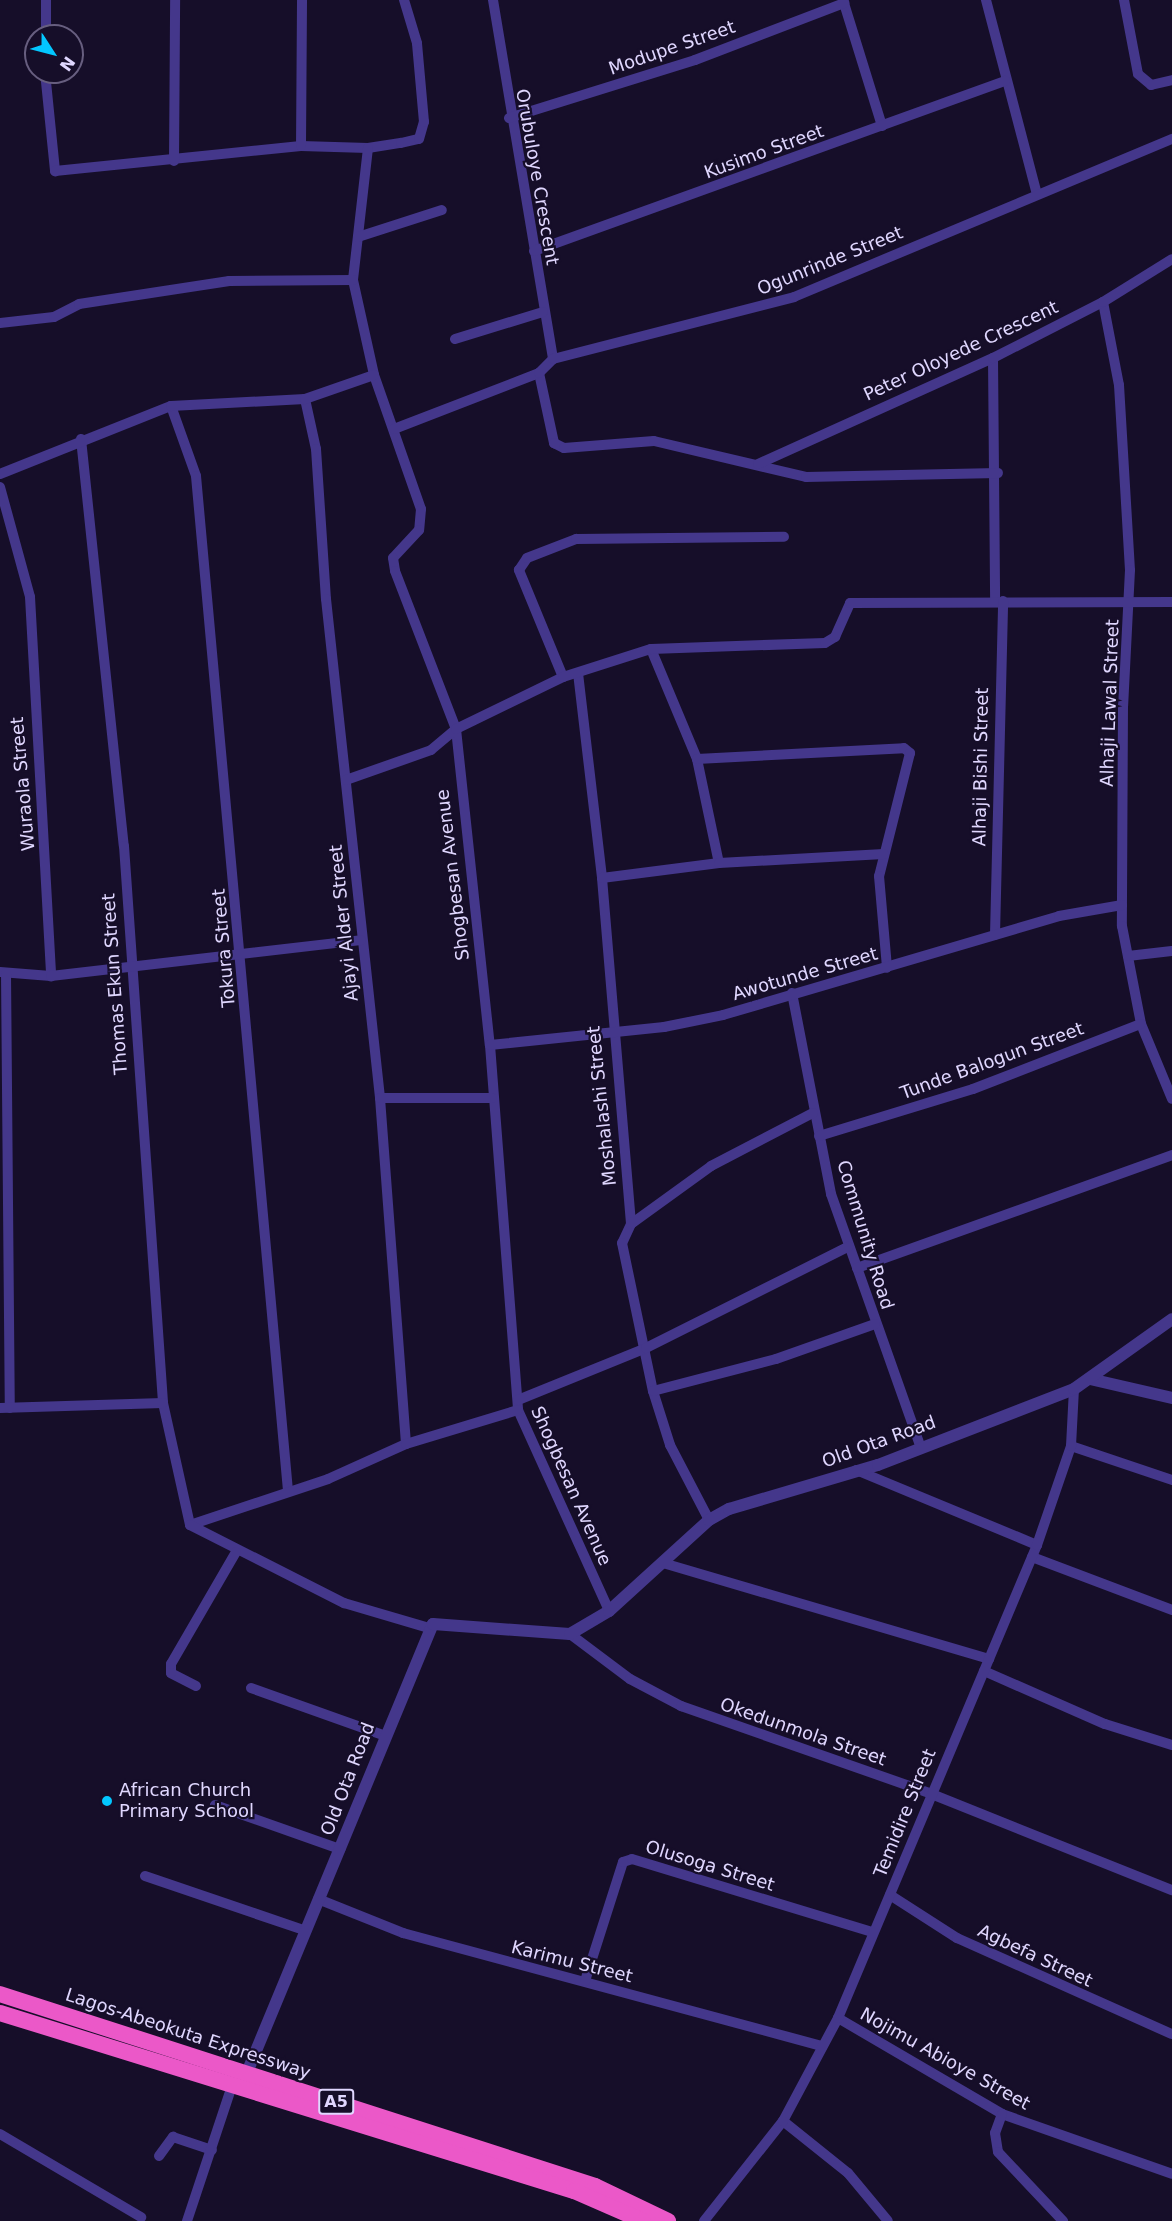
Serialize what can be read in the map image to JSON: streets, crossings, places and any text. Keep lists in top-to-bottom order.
{
  "streets": {
    "highway": ["Lagos-Abeokuta Expressway", "A5"],
    "street": [
      "Modupe Street",
      "Kusimo Street",
      "Orubuloye Crescent",
      "Ogunrinde Street",
      "Peter Oloyede Crescent",
      "Alhaji Lawal Street",
      "Alhaji Bishi Street",
      "Wuraola Street",
      "Shogbesan Avenue",
      "Ajayi Alder Street",
      "Tokura Street",
      "Awotunde Street",
      "Thomas Ekun Street",
      "Tunde Balogun Street",
      "Moshalashi Street",
      "Community Road",
      "Old Ota Road",
      "Okedunmola Street",
      "Temidire Street",
      "Olusoga Street",
      "Agbefa Street",
      "Karimu Street",
      "Nojimu Abioye Street"
    ]
  },
  "crossings": [
    ["Modupe Street", "Orubuloye Crescent"],
    ["Kusimo Street", "Orubuloye Crescent"],
    ["Orubuloye Crescent", "Ogunrinde Street"],
    ["Peter Oloyede Crescent", "Alhaji Lawal Street"],
    ["Peter Oloyede Crescent", "Alhaji Bishi Street"],
    ["Alhaji Lawal Street", "Awotunde Street"],
    ["Alhaji Lawal Street", "Tunde Balogun Street"],
    ["Alhaji Bishi Street", "Awotunde Street"],
    ["Shogbesan Avenue", "Awotunde Street"],
    ["Shogbesan Avenue", "Old Ota Road"],
    ["Awotunde Street", "Moshalashi Street"],
    ["Awotunde Street", "Community Road"],
    ["Tunde Balogun Street", "Community Road"],
    ["Moshalashi Street", "Old Ota Road"],
    ["Community Road", "Old Ota Road"],
    ["Old Ota Road", "Okedunmola Street"],
    ["Old Ota Road", "Temidire Street"],
    ["Old Ota Road", "Karimu Street"],
    ["Old Ota Road", "Lagos-Abeokuta Expressway"],
    ["Okedunmola Street", "Temidire Street"],
    ["Temidire Street", "Olusoga Street"],
    ["Temidire Street", "Agbefa Street"],
    ["Temidire Street", "Karimu Street"],
    ["Temidire Street", "Nojimu Abioye Street"],
    ["Olusoga Street", "Karimu Street"]
  ],
  "places": ["African Church Primary School"],
  "north": "bottom right"
}
